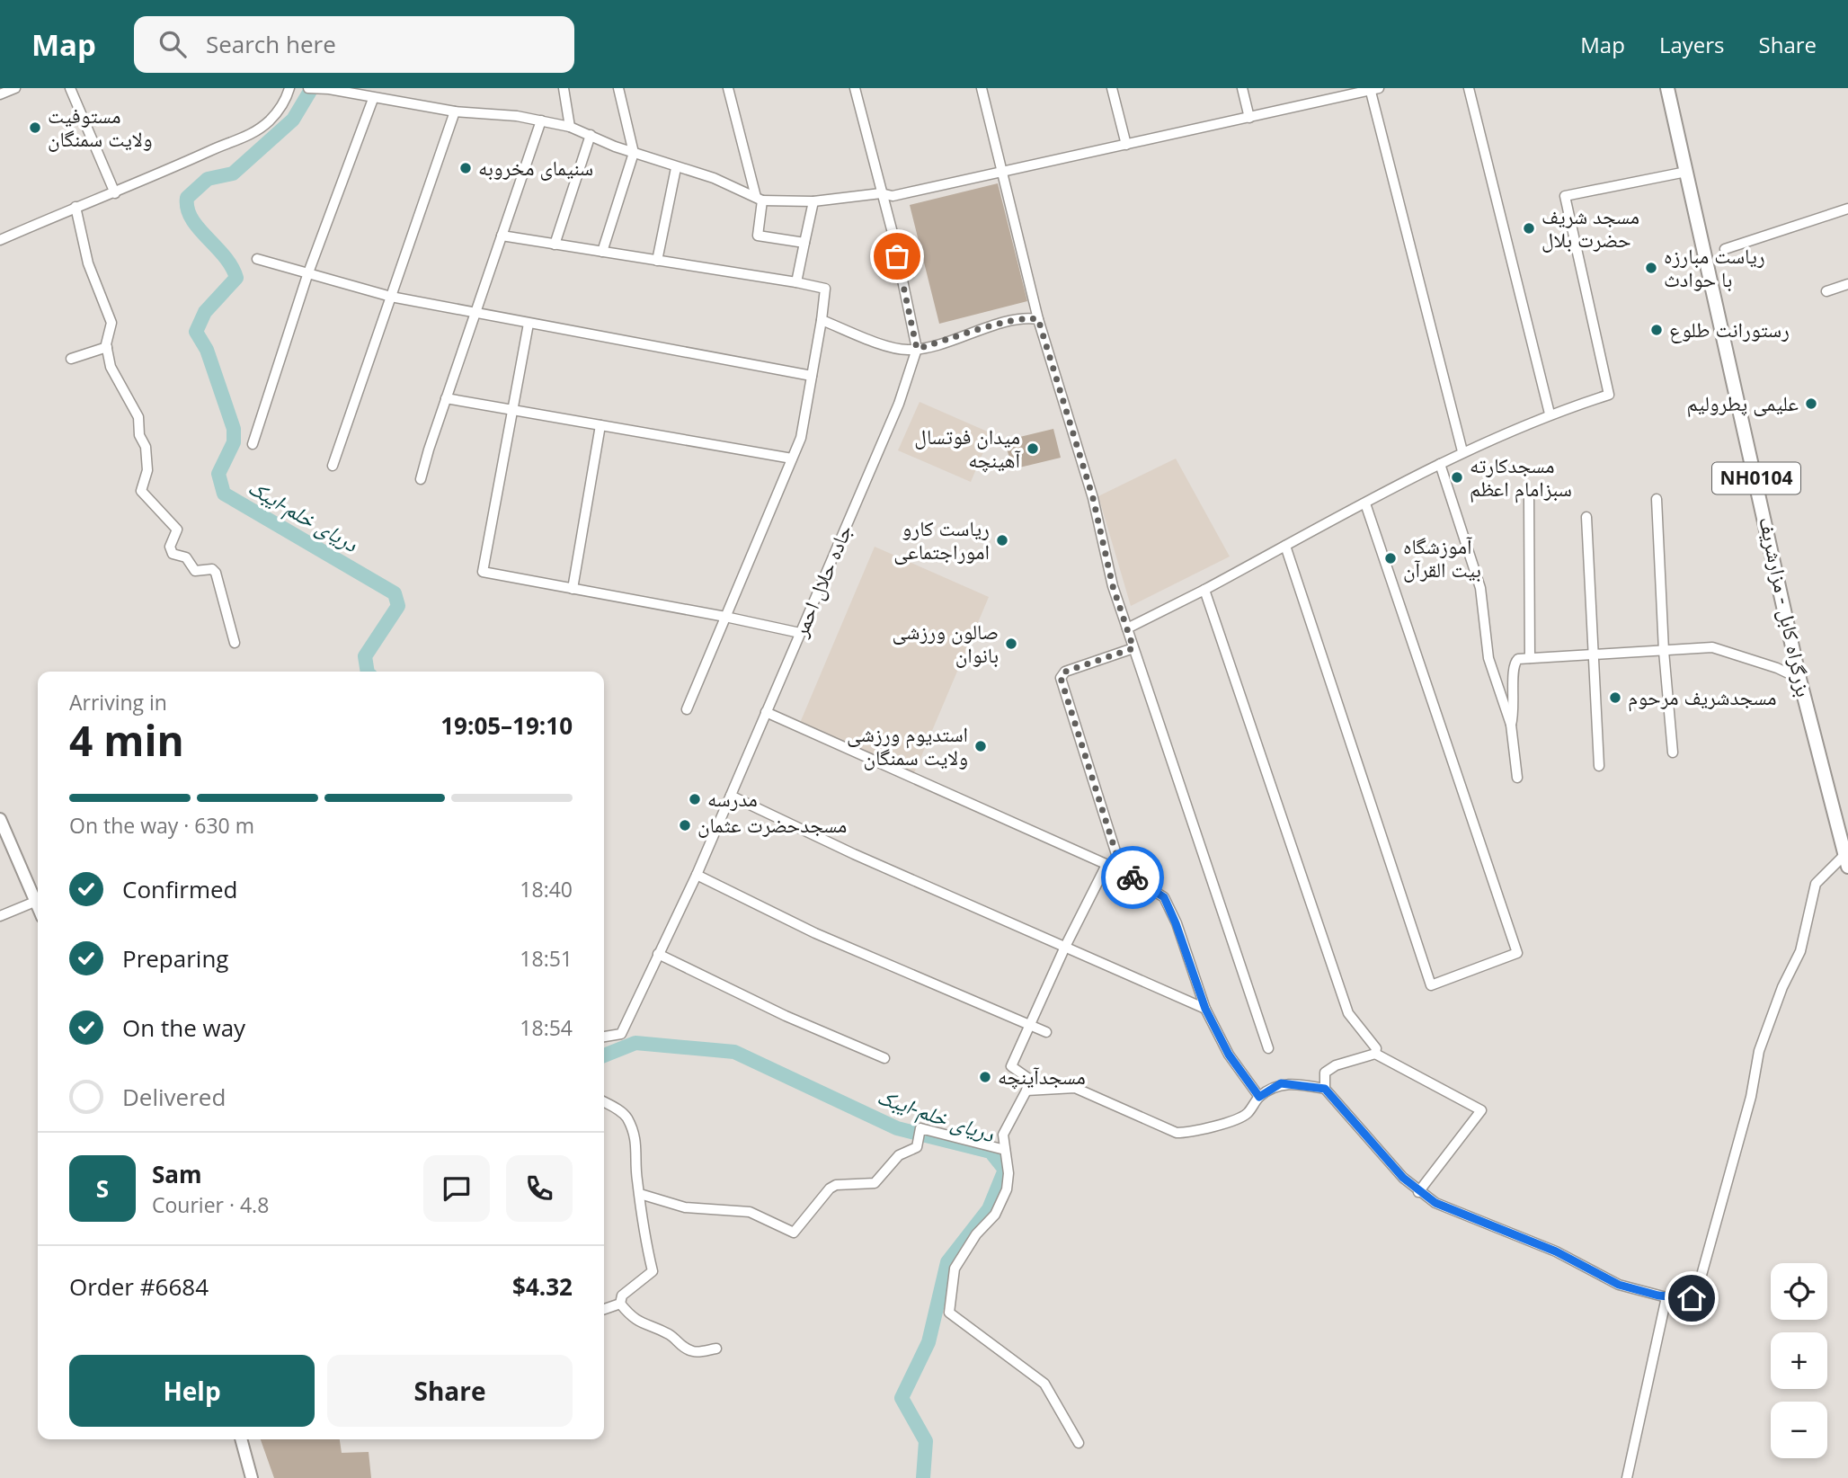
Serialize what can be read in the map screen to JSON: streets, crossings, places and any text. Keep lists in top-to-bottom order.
{
  "streets": {
    "highway": ["NH0104", "بزرگراه کابل - مزارشریف"],
    "street": ["جاده حلال احمر"]
  },
  "water": ["دریای خلم-ایبک"],
  "places": [
    "مستوفیت ولایت سمنگان",
    "سنیمای مخروبه",
    "مسجد شریف حضرت بلال",
    "ریاست مبارزه با حوادث",
    "رستورانت طلوع",
    "علیمی پطرولیم",
    "میدان فوتسال آهینچه",
    "مسجدکارته سبزامام اعظم",
    "ریاست کارو اموراجتماعی",
    "آموزشگاه بیت القرآن",
    "صالون ورزشی بانوان",
    "مسجدشریف مرحوم",
    "استدیوم ورزشی ولایت سمنگان",
    "مدرسه",
    "مسجدحضرت عثمان",
    "مسجدآینچه"
  ],
  "page": {
    "header": "Map",
    "search": "Search here",
    "nav": ["Map", "Layers", "Share"],
    "heading": ["4 min", "Arriving in", "19:05–19:10"],
    "panel": [
      "Sam",
      "Courier · 4.8",
      "Order #6684",
      "$4.32"
    ],
    "bar": "On the way · 630 m",
    "list": [
      ["Confirmed", "18:40"],
      ["Preparing", "18:51"],
      ["On the way", "18:54"],
      "Delivered"
    ],
    "round": "S",
    "map_buttons": ["+", "−"],
    "buttons": ["Help", "Share"]
  }
}
